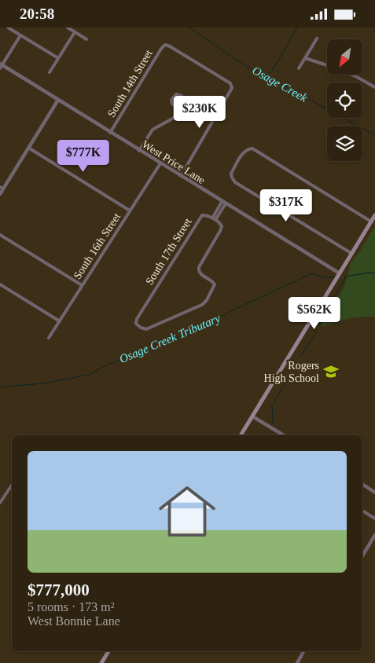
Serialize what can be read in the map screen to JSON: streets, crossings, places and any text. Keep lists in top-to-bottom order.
{
  "streets": {
    "street": [
      "South 14th Street",
      "West Price Lane",
      "South 16th Street",
      "South 17th Street"
    ]
  },
  "crossings": [
    ["South 14th Street", "West Price Lane"],
    ["West Price Lane", "South 16th Street"]
  ],
  "water": ["Osage Creek", "Osage Creek Tributary"],
  "places": {
    "school or university": ["Rogers High School"]
  },
  "north": "bottom left",
  "page": {
    "status": "20:58",
    "price": [
      "$230K",
      "$777K",
      "$317K",
      "$562K"
    ],
    "list": [
      {
        "name": "$777,000",
        "note": "5 rooms · 173 m² · West Bonnie Lane"
      }
    ]
  }
}
